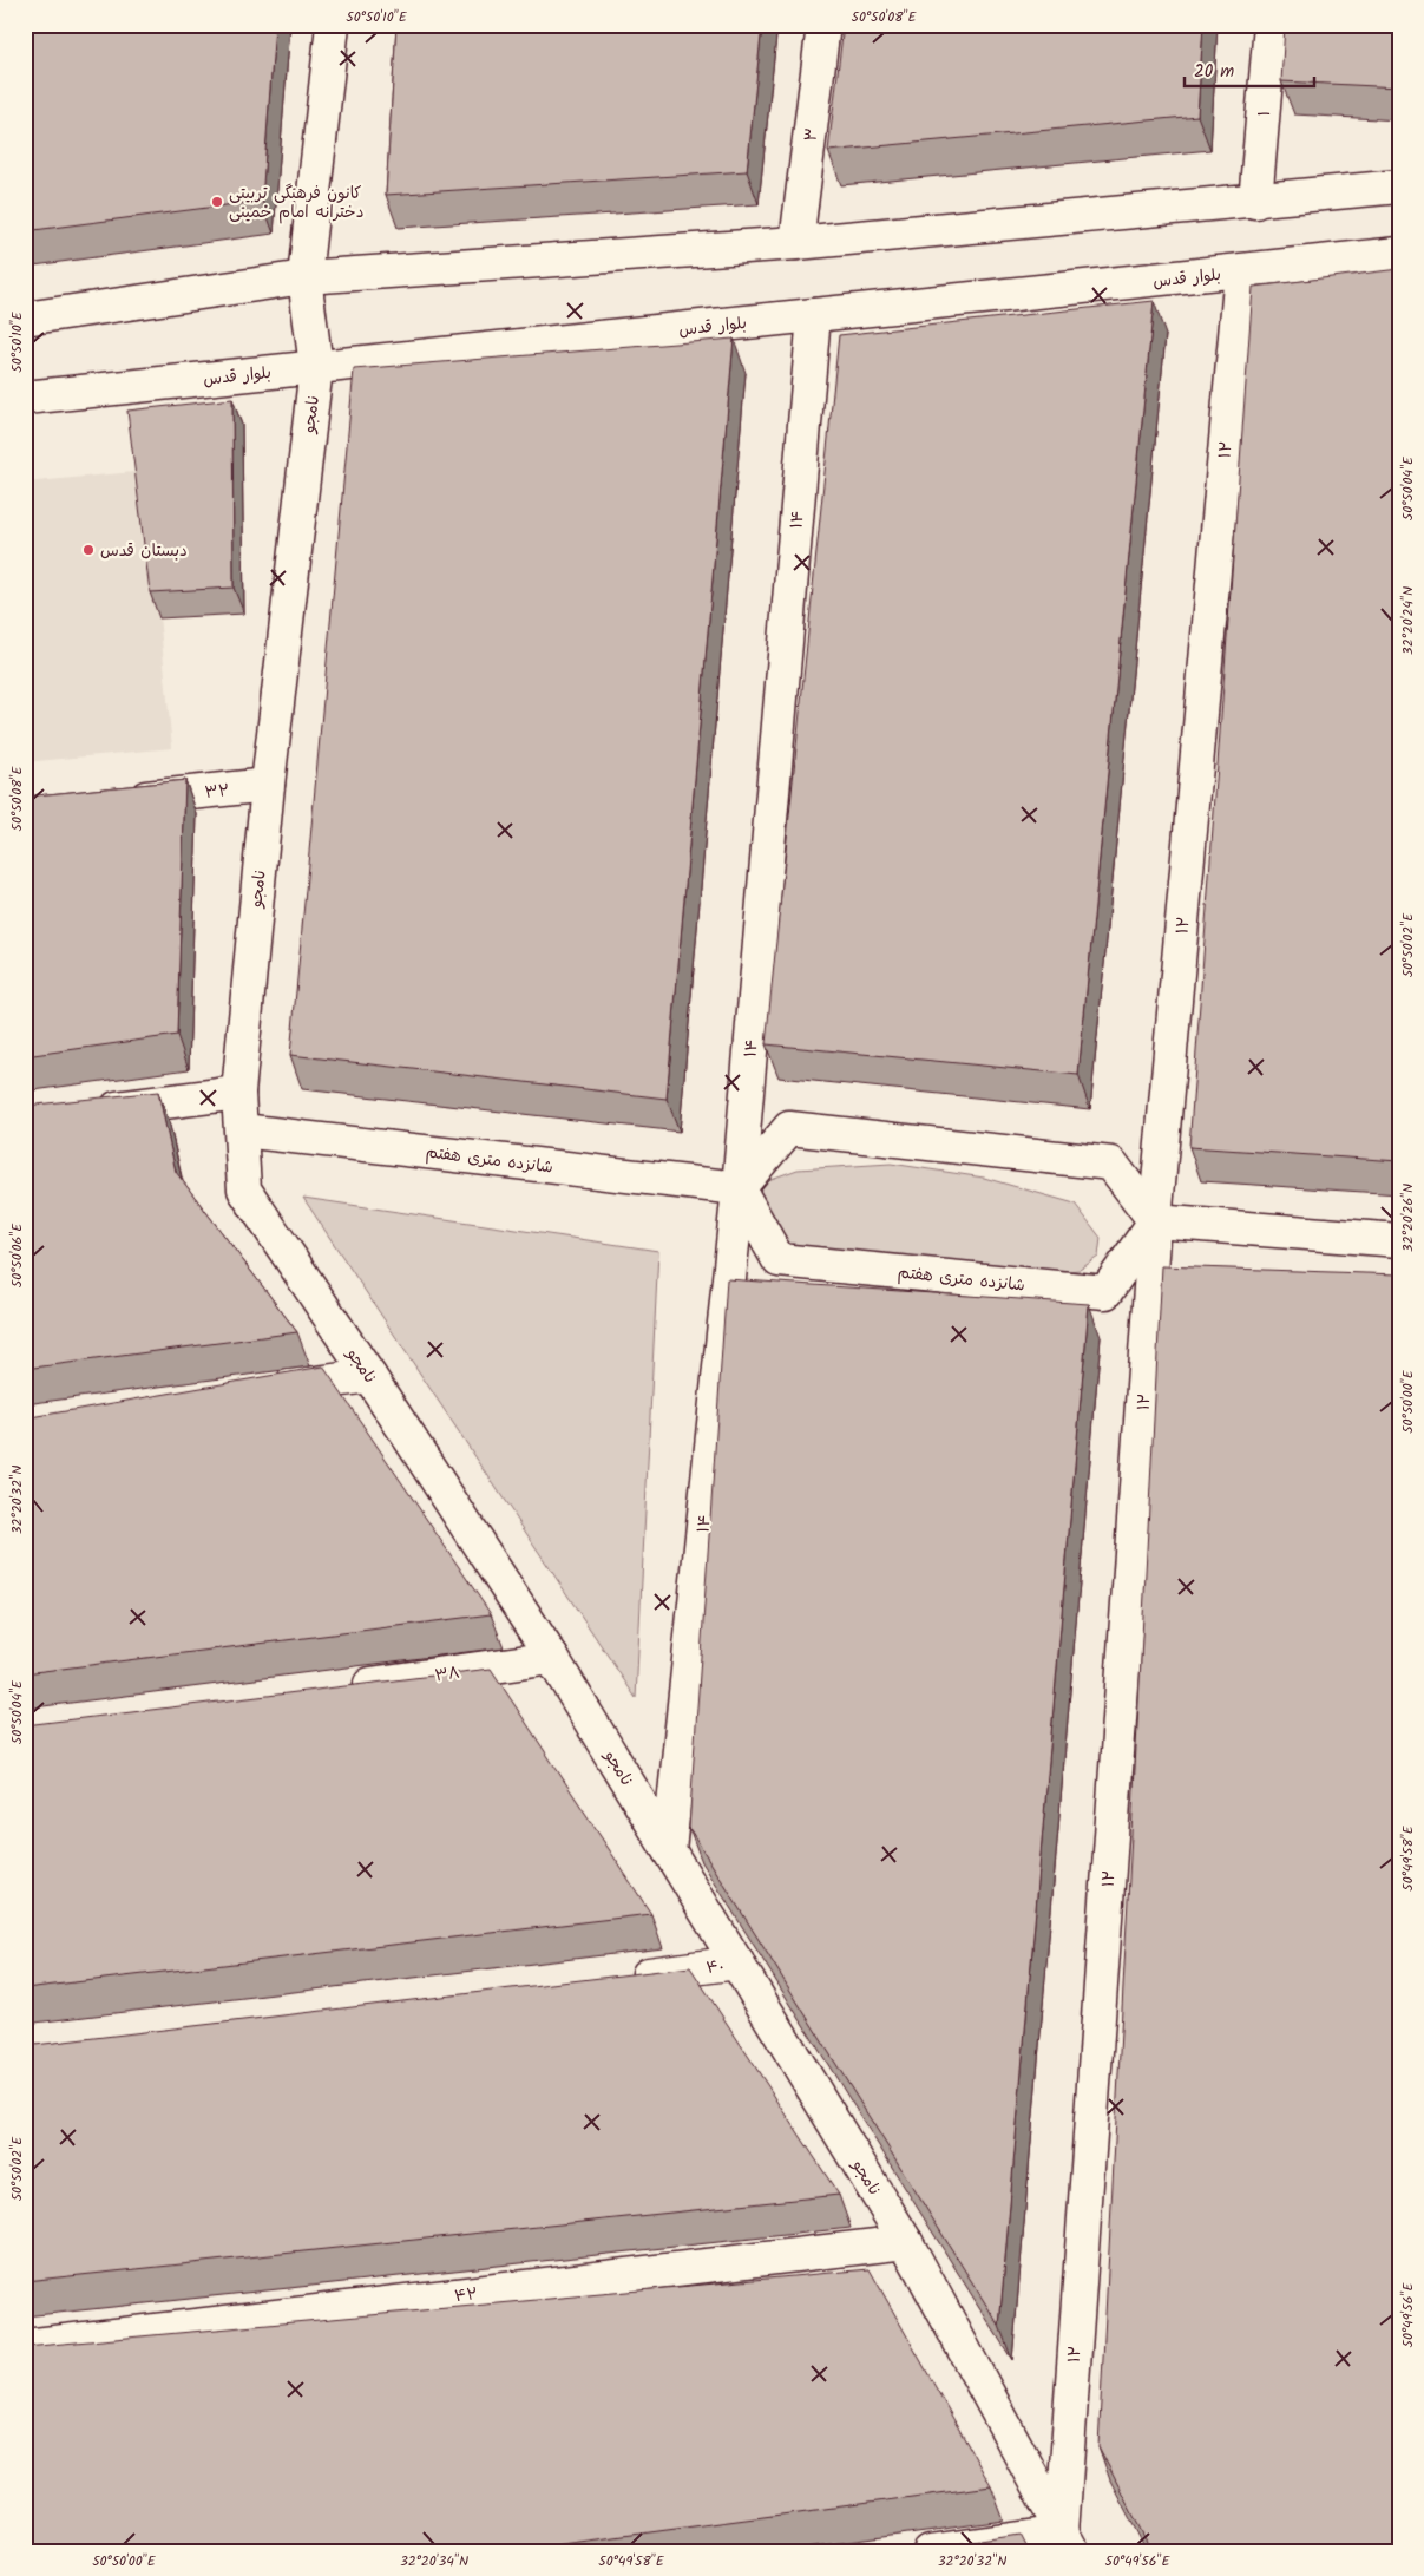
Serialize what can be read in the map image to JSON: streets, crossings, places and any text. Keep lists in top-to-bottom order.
{
  "streets": {
    "street": [
      "۱",
      "۳",
      "بلوار قدس",
      "نامجو",
      "۱۲",
      "۱۴",
      "۳۲",
      "شانزده متری هفتم",
      "۳۸",
      "۴۰",
      "۴۲"
    ]
  },
  "crossings": [
    ["بلوار قدس", "نامجو"],
    ["بلوار قدس", "۱۲"],
    ["بلوار قدس", "۱۴"],
    ["نامجو", "۱۲"],
    ["نامجو", "۱۴"],
    ["نامجو", "۳۲"],
    ["نامجو", "شانزده متری هفتم"],
    ["نامجو", "۳۸"],
    ["نامجو", "۴۰"],
    ["نامجو", "۴۲"],
    ["۱۲", "شانزده متری هفتم"],
    ["۱۴", "شانزده متری هفتم"]
  ],
  "places": ["کانون فرهنگی تربیتی دخترانه امام خمینی", "دبستان قدس"],
  "scale_bar": "20 m",
  "coordinates": [
    "50°50'10\"E",
    "50°50'08\"E",
    "50°50'04\"E",
    "32°20'24\"N",
    "50°50'02\"E",
    "32°20'26\"N",
    "50°50'06\"E",
    "50°50'00\"E",
    "32°20'32\"N",
    "50°49'58\"E",
    "50°49'56\"E",
    "32°20'34\"N"
  ]
}
